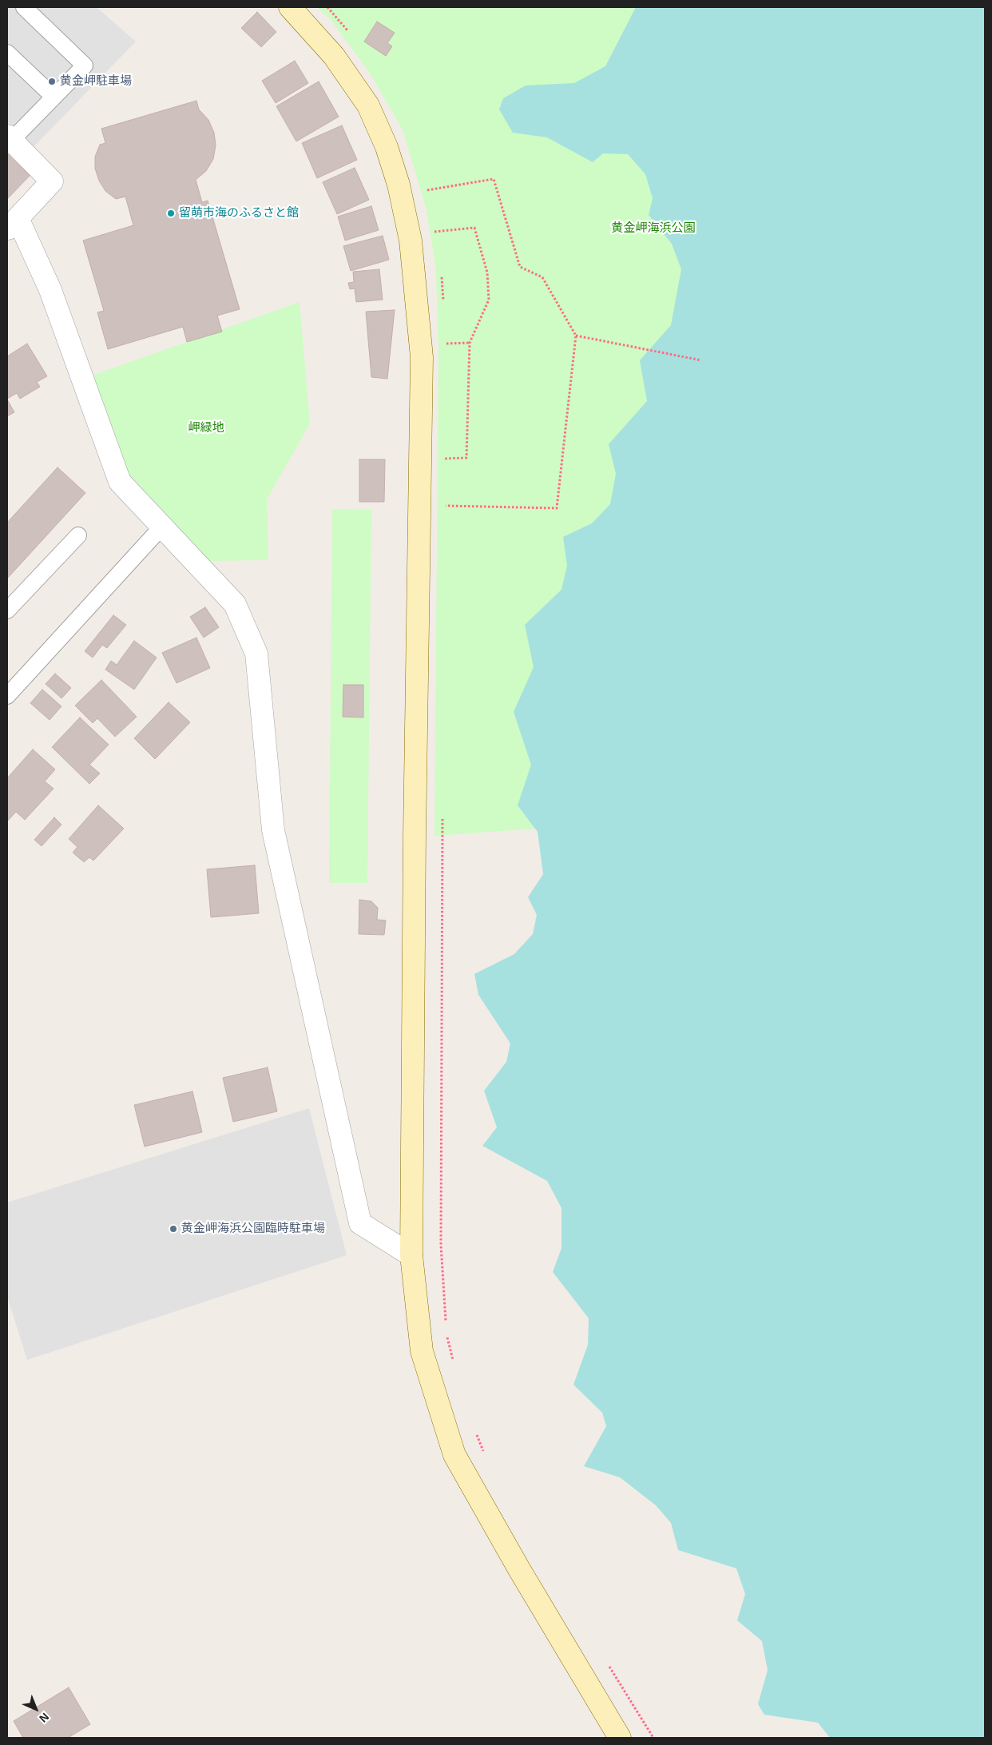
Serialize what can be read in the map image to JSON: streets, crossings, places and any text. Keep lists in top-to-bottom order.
{
  "parks": ["黄金岬海浜公園", "岬緑地"],
  "places": ["黄金岬駐車場", "留萌市海のふるさと館", "黄金岬海浜公園臨時駐車場"],
  "north": "bottom right"
}
